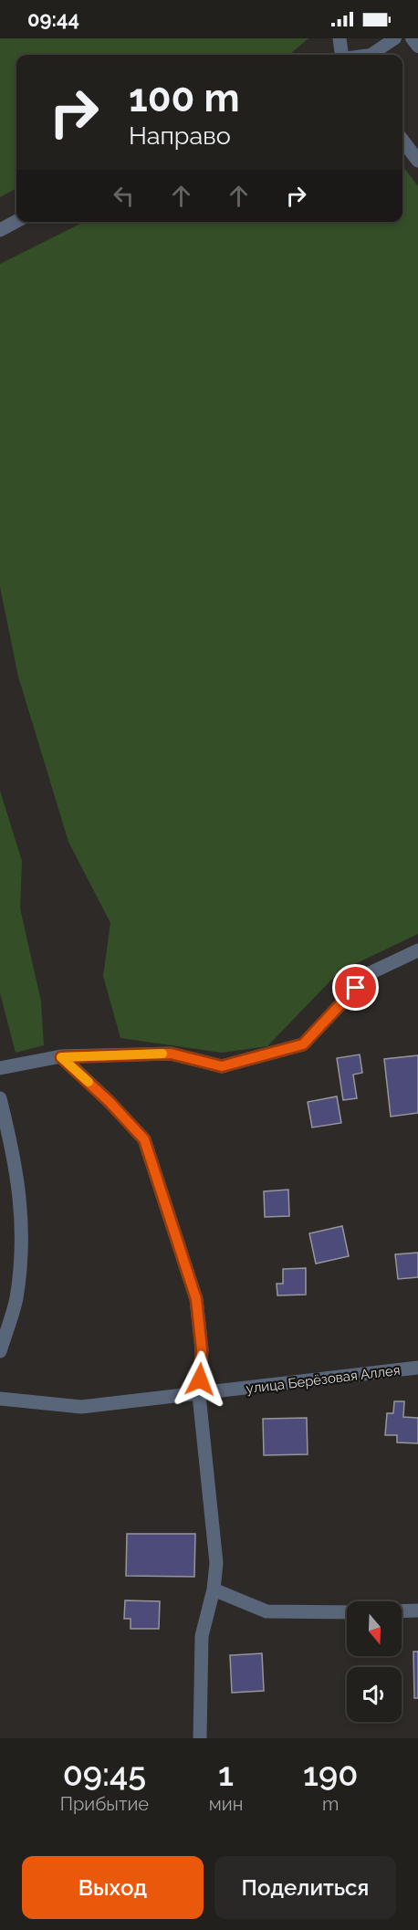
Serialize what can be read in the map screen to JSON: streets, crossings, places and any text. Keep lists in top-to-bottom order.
{
  "streets": {
    "street": ["улица Берёзовая Аллея"]
  },
  "north": "bottom",
  "page": {
    "status": "09:44",
    "turn": ["100 m", "Направо"],
    "eta": [
      "09:45",
      "Прибытие",
      "1",
      "мин",
      "190",
      "m"
    ],
    "buttons": ["Выход", "Поделиться"]
  }
}
